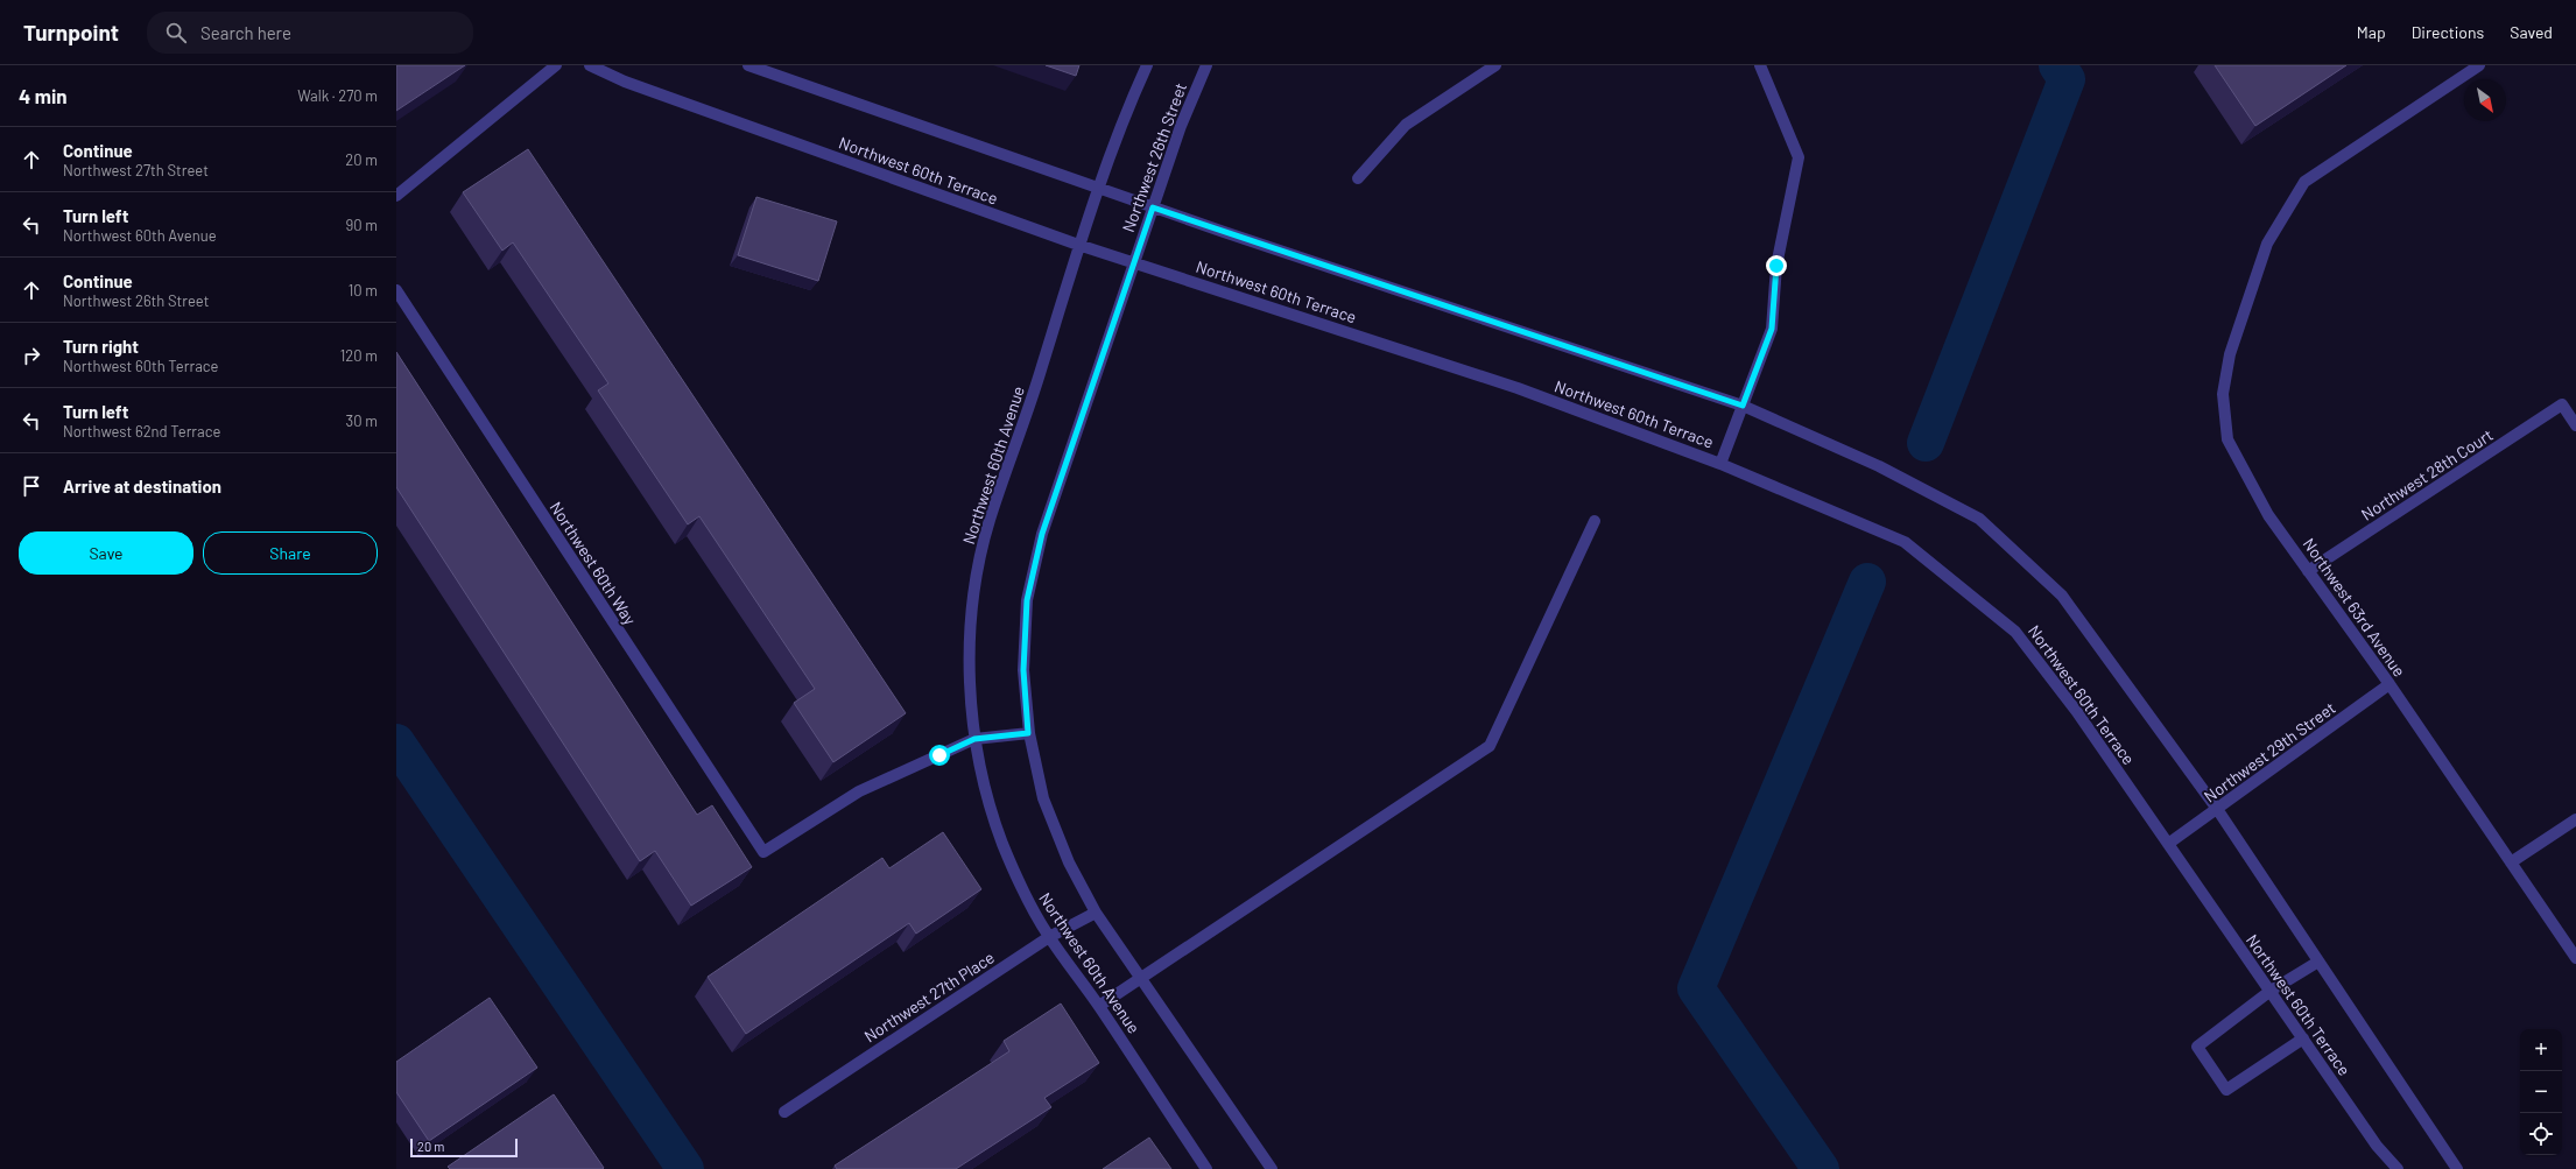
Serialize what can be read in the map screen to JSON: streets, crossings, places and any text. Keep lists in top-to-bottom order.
{
  "streets": {
    "street": [
      "Northwest 26th Street",
      "Northwest 60th Terrace",
      "Northwest 60th Avenue",
      "Northwest 28th Court",
      "Northwest 60th Way",
      "Northwest 63rd Avenue",
      "Northwest 29th Street",
      "Northwest 27th Place"
    ]
  },
  "crossings": [
    ["Northwest 26th Street", "Northwest 60th Terrace"],
    ["Northwest 26th Street", "Northwest 60th Avenue"],
    ["Northwest 60th Terrace", "Northwest 60th Avenue"],
    ["Northwest 60th Terrace", "Northwest 29th Street"],
    ["Northwest 60th Avenue", "Northwest 60th Way"],
    ["Northwest 60th Avenue", "Northwest 27th Place"],
    ["Northwest 28th Court", "Northwest 63rd Avenue"],
    ["Northwest 63rd Avenue", "Northwest 29th Street"]
  ],
  "scale_bar": "20 m",
  "north": "bottom right",
  "page": {
    "header": "Turnpoint",
    "search": "Search here",
    "nav": ["Map", "Directions", "Saved"],
    "heading": ["4 min", "Walk · 270 m"],
    "list": [
      ["Continue", "Northwest 27th Street", "20 m"],
      ["Turn left", "Northwest 60th Avenue", "90 m"],
      ["Continue", "Northwest 26th Street", "10 m"],
      ["Turn right", "Northwest 60th Terrace", "120 m"],
      ["Turn left", "Northwest 62nd Terrace", "30 m"],
      "Arrive at destination"
    ],
    "buttons": ["Save", "Share"],
    "map_buttons": ["+", "−"],
    "scale": "20 m"
  }
}
